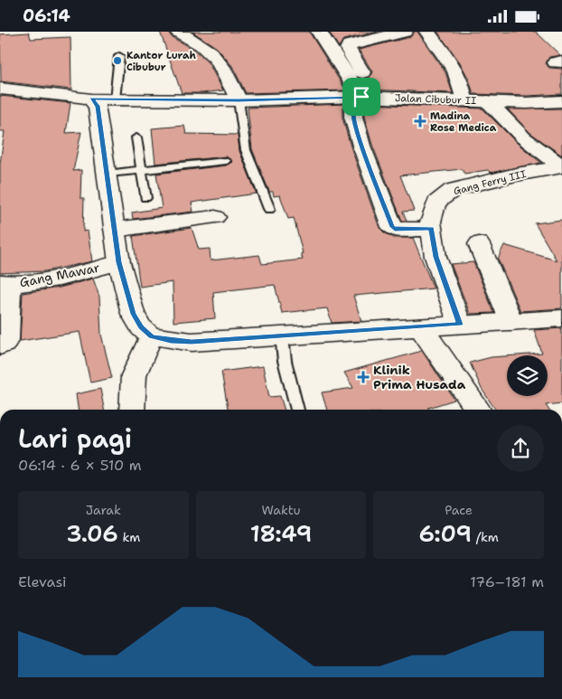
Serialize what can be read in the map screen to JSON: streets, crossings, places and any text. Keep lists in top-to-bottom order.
{
  "streets": {
    "street": ["Jalan Cibubur II", "Gang Ferry III", "Gang Mawar"]
  },
  "places": {
    "other": ["Kantor Lurah Cibubur"],
    "health": ["Madina Rose Medica", "Klinik Prima Husada"]
  },
  "page": {
    "status": "06:14",
    "heading": ["Lari pagi", "06:14 · 6 × 510 m"],
    "stats": [
      ["Jarak", "3.06 km"],
      ["Waktu", "18:49"],
      ["Pace", "6:09 /km"]
    ],
    "chart": ["Elevasi", "176–181 m"]
  }
}
